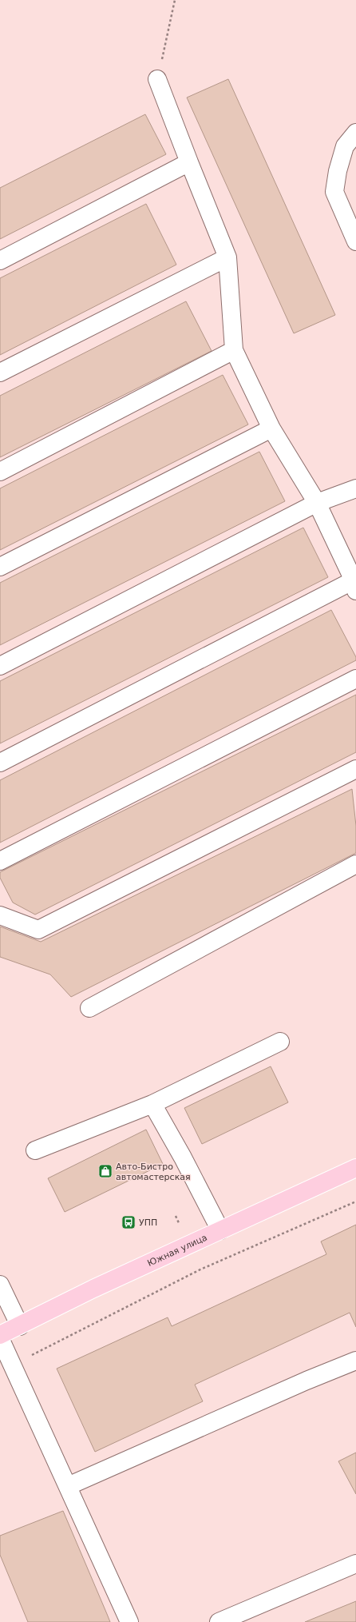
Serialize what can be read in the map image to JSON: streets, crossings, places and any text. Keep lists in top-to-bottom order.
{
  "streets": {
    "main road": ["Южная улица"]
  },
  "places": {
    "shop": ["Авто-Бистро автомастерская"],
    "bus stop": ["УПП"]
  }
}
